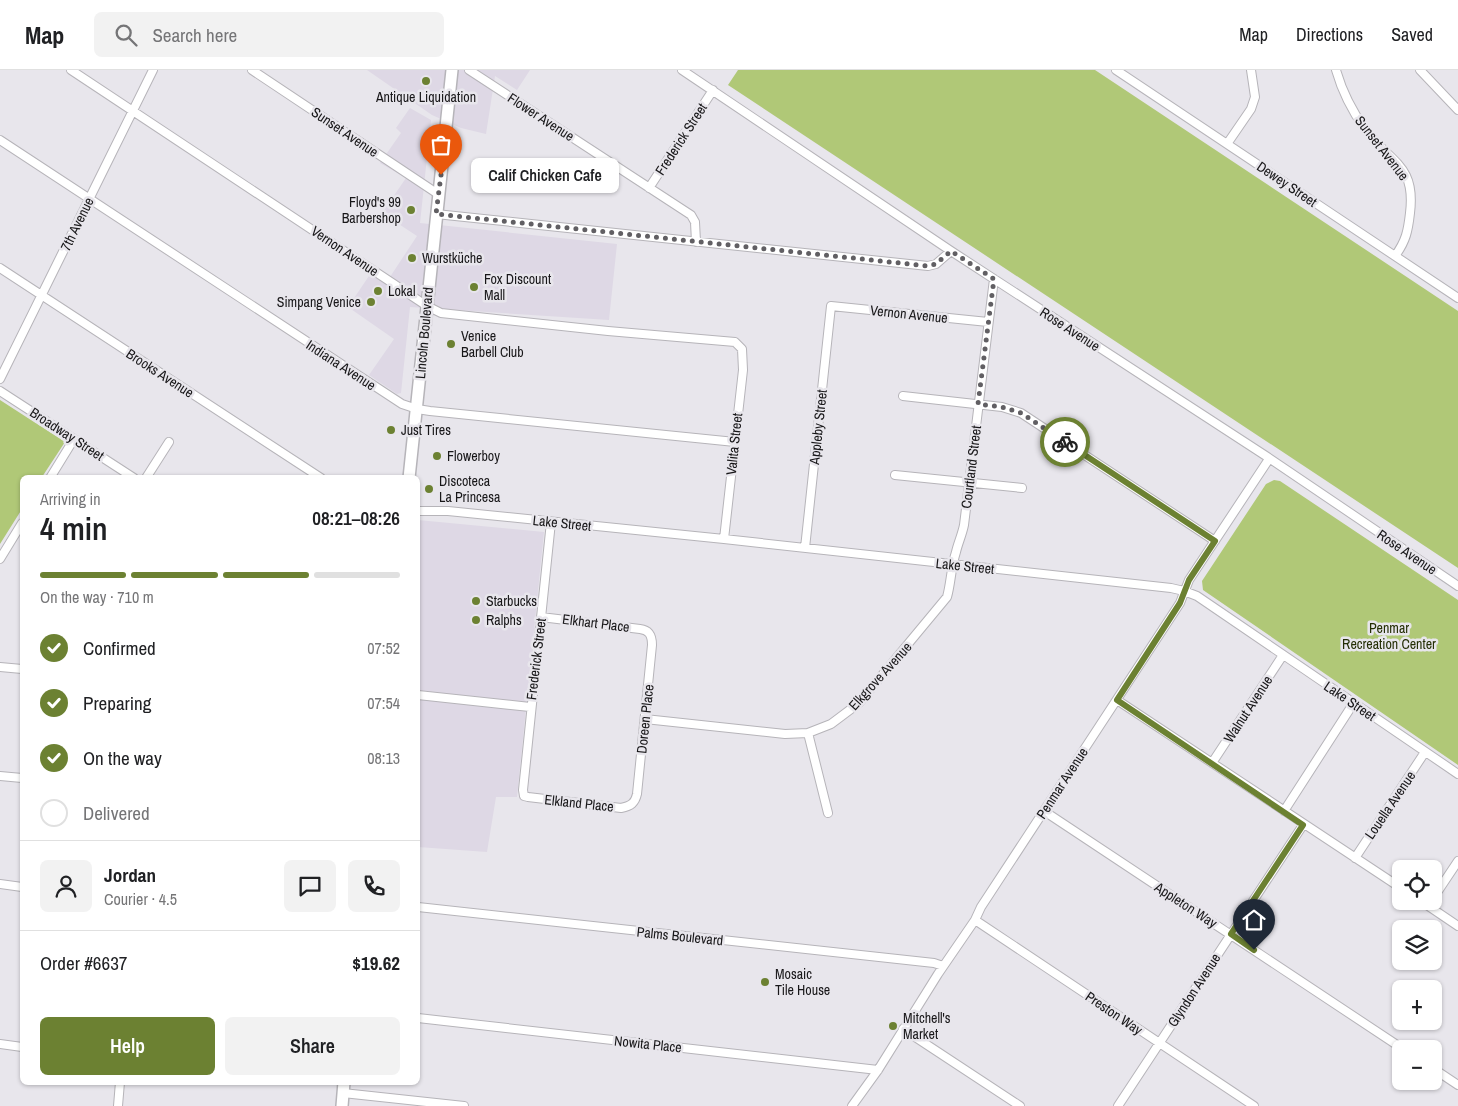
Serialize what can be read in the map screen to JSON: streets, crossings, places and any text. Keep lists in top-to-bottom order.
{
  "streets": {
    "highway": ["Lincoln Boulevard"],
    "street": [
      "Flower Avenue",
      "Sunset Avenue",
      "Frederick Street",
      "Dewey Street",
      "7th Avenue",
      "Vernon Avenue",
      "Rose Avenue",
      "Indiana Avenue",
      "Brooks Avenue",
      "Appleby Street",
      "Broadway Street",
      "Valita Street",
      "Courtland Street",
      "Lake Street",
      "Elkhart Place",
      "Elkgrove Avenue",
      "Walnut Avenue",
      "Doreen Place",
      "Penmar Avenue",
      "Elkland Place",
      "Louella Avenue",
      "Appleton Way",
      "Palms Boulevard",
      "Glyndon Avenue",
      "Preston Way",
      "Nowita Place"
    ]
  },
  "crossings": [
    ["Flower Avenue", "Frederick Street"],
    ["Sunset Avenue", "Dewey Street"],
    ["Sunset Avenue", "Lincoln Boulevard"],
    ["Frederick Street", "Rose Avenue"],
    ["Frederick Street", "Lake Street"],
    ["Frederick Street", "Elkhart Place"],
    ["Frederick Street", "Elkland Place"],
    ["7th Avenue", "Vernon Avenue"],
    ["7th Avenue", "Indiana Avenue"],
    ["7th Avenue", "Brooks Avenue"],
    ["Vernon Avenue", "Lincoln Boulevard"],
    ["Vernon Avenue", "Appleby Street"],
    ["Vernon Avenue", "Valita Street"],
    ["Vernon Avenue", "Courtland Street"],
    ["Rose Avenue", "Courtland Street"],
    ["Rose Avenue", "Penmar Avenue"],
    ["Lincoln Boulevard", "Indiana Avenue"],
    ["Indiana Avenue", "Valita Street"],
    ["Appleby Street", "Lake Street"],
    ["Valita Street", "Lake Street"],
    ["Courtland Street", "Lake Street"],
    ["Courtland Street", "Elkgrove Avenue"],
    ["Lake Street", "Elkgrove Avenue"],
    ["Lake Street", "Walnut Avenue"],
    ["Lake Street", "Penmar Avenue"],
    ["Lake Street", "Louella Avenue"],
    ["Elkhart Place", "Doreen Place"],
    ["Elkgrove Avenue", "Doreen Place"],
    ["Doreen Place", "Elkland Place"],
    ["Penmar Avenue", "Appleton Way"],
    ["Penmar Avenue", "Palms Boulevard"],
    ["Penmar Avenue", "Preston Way"],
    ["Penmar Avenue", "Nowita Place"],
    ["Appleton Way", "Glyndon Avenue"],
    ["Glyndon Avenue", "Preston Way"]
  ],
  "parks": ["Penmar Recreation Center"],
  "places": [
    "Antique Liquidation",
    "Calif Chicken Cafe",
    "Floyd's 99 Barbershop",
    "Wurstküche",
    "Fox Discount Mall",
    "Lokal",
    "Simpang Venice",
    "Venice Barbell Club",
    "Just Tires",
    "Flowerboy",
    "Discoteca La Princesa",
    "Starbucks",
    "Ralphs",
    "Mosaic Tile House",
    "Mitchell's Market"
  ],
  "page": {
    "header": "Map",
    "search": "Search here",
    "nav": ["Map", "Directions", "Saved"],
    "bubble": "Calif Chicken Cafe",
    "heading": ["4 min", "Arriving in", "08:21–08:26"],
    "panel": [
      "Jordan",
      "Courier · 4.5",
      "Order #6637",
      "$19.62"
    ],
    "bar": "On the way · 710 m",
    "list": [
      ["Confirmed", "07:52"],
      ["Preparing", "07:54"],
      ["On the way", "08:13"],
      "Delivered"
    ],
    "map_buttons": ["+", "−"],
    "buttons": ["Help", "Share"]
  }
}
